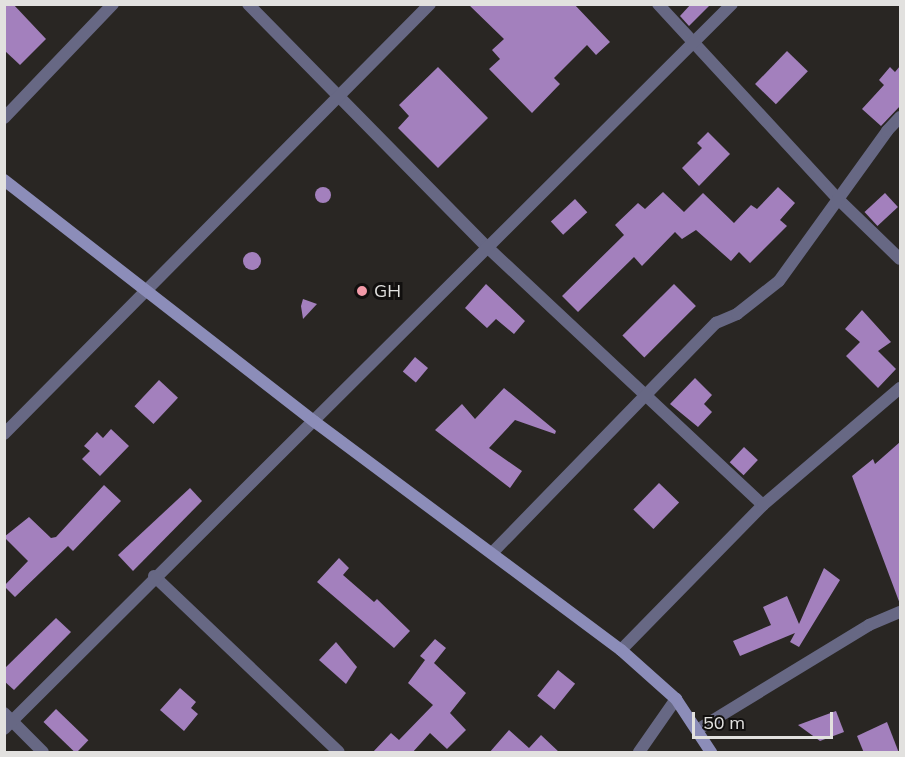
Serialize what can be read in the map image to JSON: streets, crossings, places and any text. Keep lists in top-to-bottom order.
{
  "places": ["GH"],
  "scale_bar": "50 m"
}
